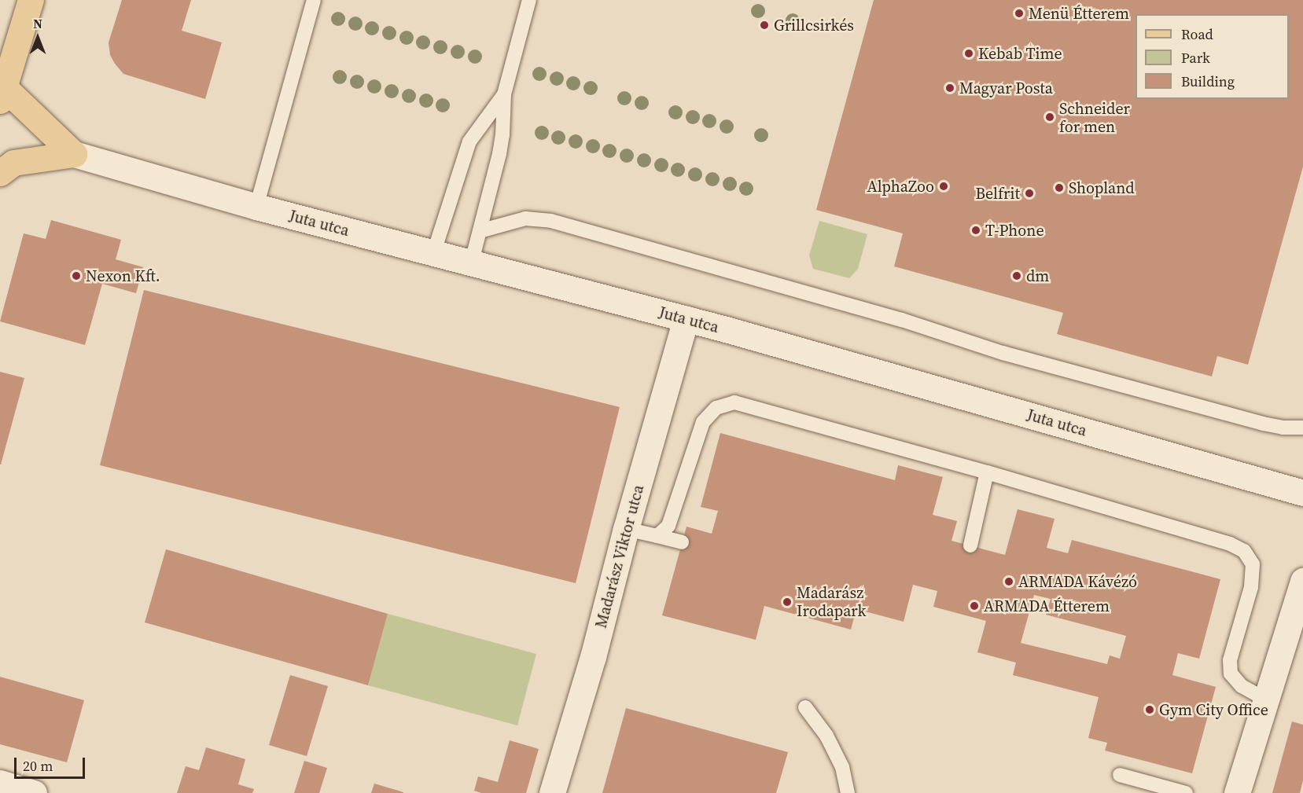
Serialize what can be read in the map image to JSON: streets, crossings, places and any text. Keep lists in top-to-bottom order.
{
  "streets": {
    "street": ["Juta utca", "Madarász Viktor utca"]
  },
  "crossings": [
    ["Juta utca", "Madarász Viktor utca"]
  ],
  "places": [
    "Menü Étterem",
    "Grillcsirkés",
    "Kebab Time",
    "Magyar Posta",
    "Schneider for men",
    "AlphaZoo",
    "Shopland",
    "Belfrit",
    "T-Phone",
    "Nexon Kft.",
    "dm",
    "ARMADA Kávézó",
    "Madarász Irodapark",
    "ARMADA Étterem",
    "Gym City Office"
  ],
  "legend": ["Road", "Park", "Building"],
  "scale_bar": "20 m",
  "north": "top"
}
